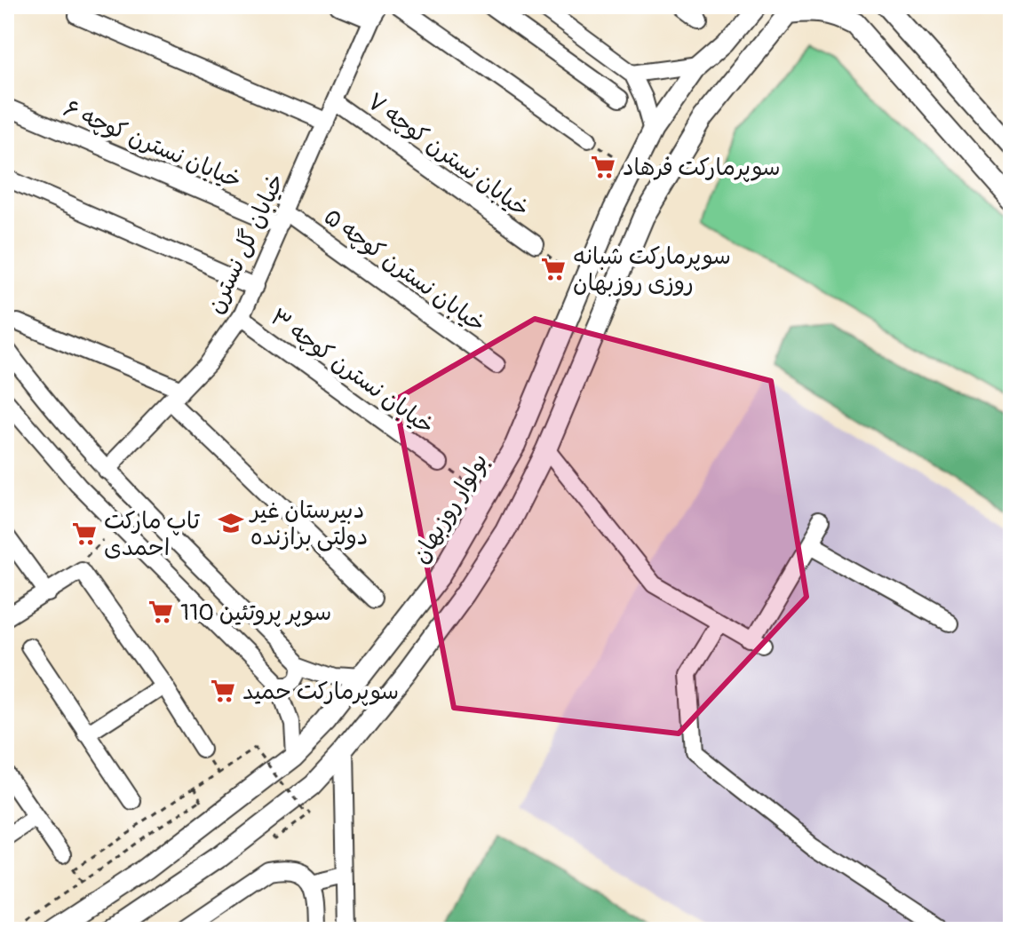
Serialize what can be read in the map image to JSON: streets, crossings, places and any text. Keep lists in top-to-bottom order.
{
  "streets": {
    "main road": ["بولوار روزبهان"],
    "street": [
      "خیابان نسترن کوچه ۶",
      "خیابان نسترن کوچه ۷",
      "خیابان گل نسترن",
      "خیابان نسترن کوچه ۵",
      "خیابان نسترن کوچه ۳"
    ]
  },
  "crossings": [
    ["خیابان نسترن کوچه ۶", "خیابان گل نسترن"],
    ["خیابان نسترن کوچه ۶", "خیابان نسترن کوچه ۵"],
    ["خیابان نسترن کوچه ۷", "خیابان گل نسترن"],
    ["خیابان گل نسترن", "خیابان نسترن کوچه ۵"],
    ["خیابان گل نسترن", "خیابان نسترن کوچه ۳"]
  ],
  "places": {
    "supermarket": [
      "سوپرمارکت فرهاد",
      "سوپرمارکت شبانه روزی روزبهان",
      "تاپ مارکت احمدی",
      "سوپر پروتئین 110",
      "سوپرمارکت حمید"
    ],
    "school or university": ["دبیرستان غیر دولتی برازنده"]
  }
}
